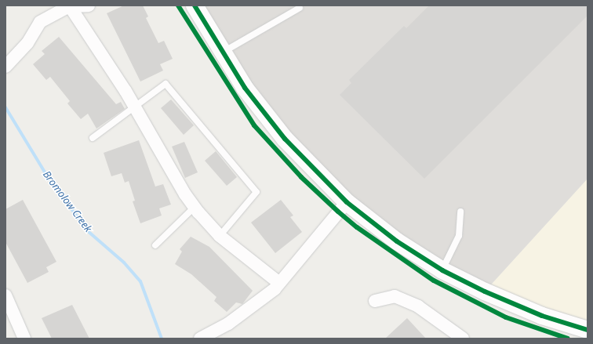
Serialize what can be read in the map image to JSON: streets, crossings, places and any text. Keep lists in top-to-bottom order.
{
  "water": ["Bromolow Creek"]
}
